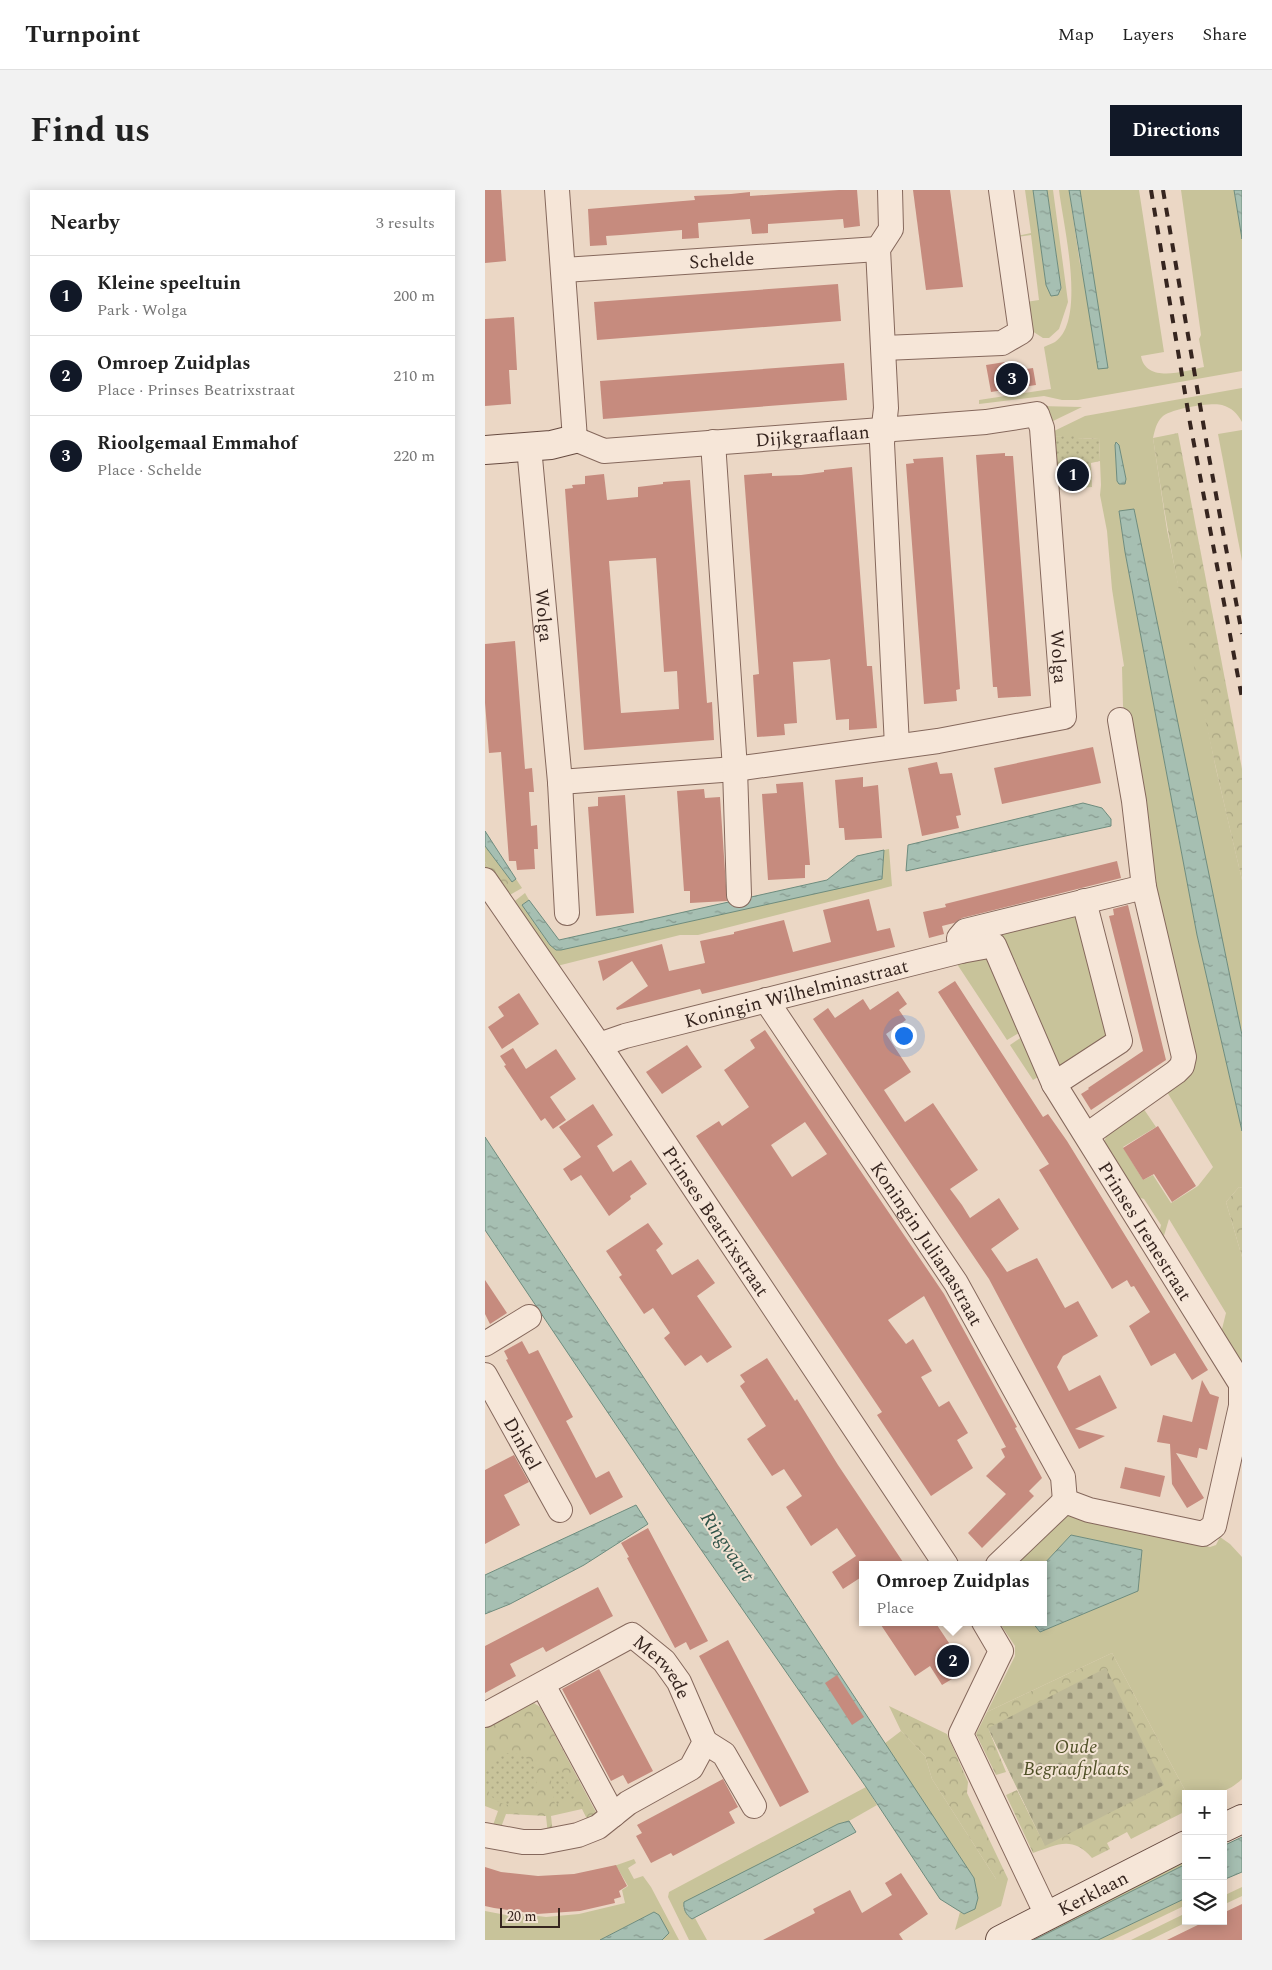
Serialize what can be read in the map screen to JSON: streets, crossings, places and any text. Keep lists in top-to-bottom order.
{
  "streets": {
    "street": [
      "Schelde",
      "Dijkgraaflaan",
      "Wolga",
      "Koningin Wilhelminastraat",
      "Prinses Beatrixstraat",
      "Prinses Irenestraat",
      "Koningin Julianastraat",
      "Dinkel",
      "Merwede",
      "Kerklaan"
    ]
  },
  "crossings": [
    ["Dijkgraaflaan", "Wolga"],
    ["Koningin Wilhelminastraat", "Prinses Beatrixstraat"],
    ["Koningin Wilhelminastraat", "Prinses Irenestraat"],
    ["Koningin Wilhelminastraat", "Koningin Julianastraat"],
    ["Prinses Irenestraat", "Koningin Julianastraat"]
  ],
  "water": ["Ringvaart"],
  "parks": ["Oude Begraafplaats"],
  "scale_bar": "20 m",
  "page": {
    "header": "Turnpoint",
    "nav": ["Map", "Layers", "Share"],
    "title": "Find us",
    "buttons": "Directions",
    "heading": ["Nearby", "3 results"],
    "list": [
      {
        "mark": "1",
        "name": "Kleine speeltuin",
        "note": "Park · Wolga",
        "value": "200 m"
      },
      {
        "mark": "2",
        "name": "Omroep Zuidplas",
        "note": "Place · Prinses Beatrixstraat",
        "value": "210 m"
      },
      {
        "mark": "3",
        "name": "Rioolgemaal Emmahof",
        "note": "Place · Schelde",
        "value": "220 m"
      }
    ],
    "pins": ["3", "1", "2"],
    "popup": ["Omroep Zuidplas", "Place"],
    "map_buttons": ["+", "−"],
    "scale": "20 m"
  }
}
